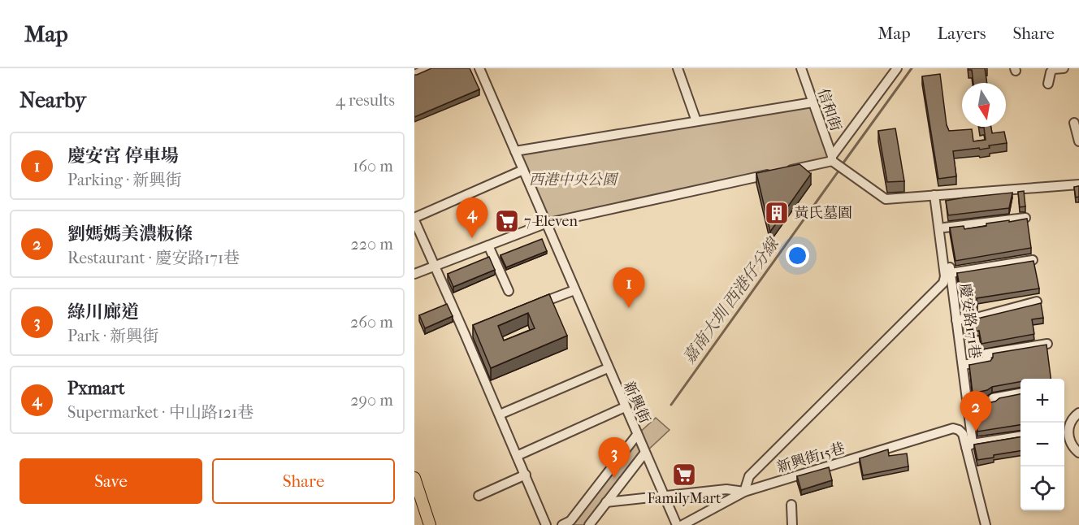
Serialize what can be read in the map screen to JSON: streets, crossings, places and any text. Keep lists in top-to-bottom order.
{
  "streets": {
    "street": [
      "信和街",
      "慶安路171巷",
      "新興街",
      "新興街15巷"
    ]
  },
  "crossings": [
    ["慶安路171巷", "新興街15巷"]
  ],
  "water": ["嘉南大圳 西港仔分線"],
  "parks": ["西港中央公園"],
  "places": {
    "building": ["黃氏墓園"],
    "supermarket": ["7-Eleven", "FamilyMart"]
  },
  "north": "bottom",
  "page": {
    "header": "Map",
    "nav": ["Map", "Layers", "Share"],
    "heading": ["Nearby", "4 results"],
    "list": [
      {
        "mark": "1",
        "name": "慶安宮 停車場",
        "note": "Parking · 新興街",
        "value": "160 m"
      },
      {
        "mark": "2",
        "name": "劉媽媽美濃粄條",
        "note": "Restaurant · 慶安路171巷",
        "value": "220 m"
      },
      {
        "mark": "3",
        "name": "綠川廊道",
        "note": "Park · 新興街",
        "value": "260 m"
      },
      {
        "mark": "4",
        "name": "Pxmart",
        "note": "Supermarket · 中山路121巷",
        "value": "290 m"
      }
    ],
    "pins": [
      "4",
      "1",
      "2",
      "3"
    ],
    "map_buttons": ["+", "−"],
    "buttons": ["Save", "Share"]
  }
}
